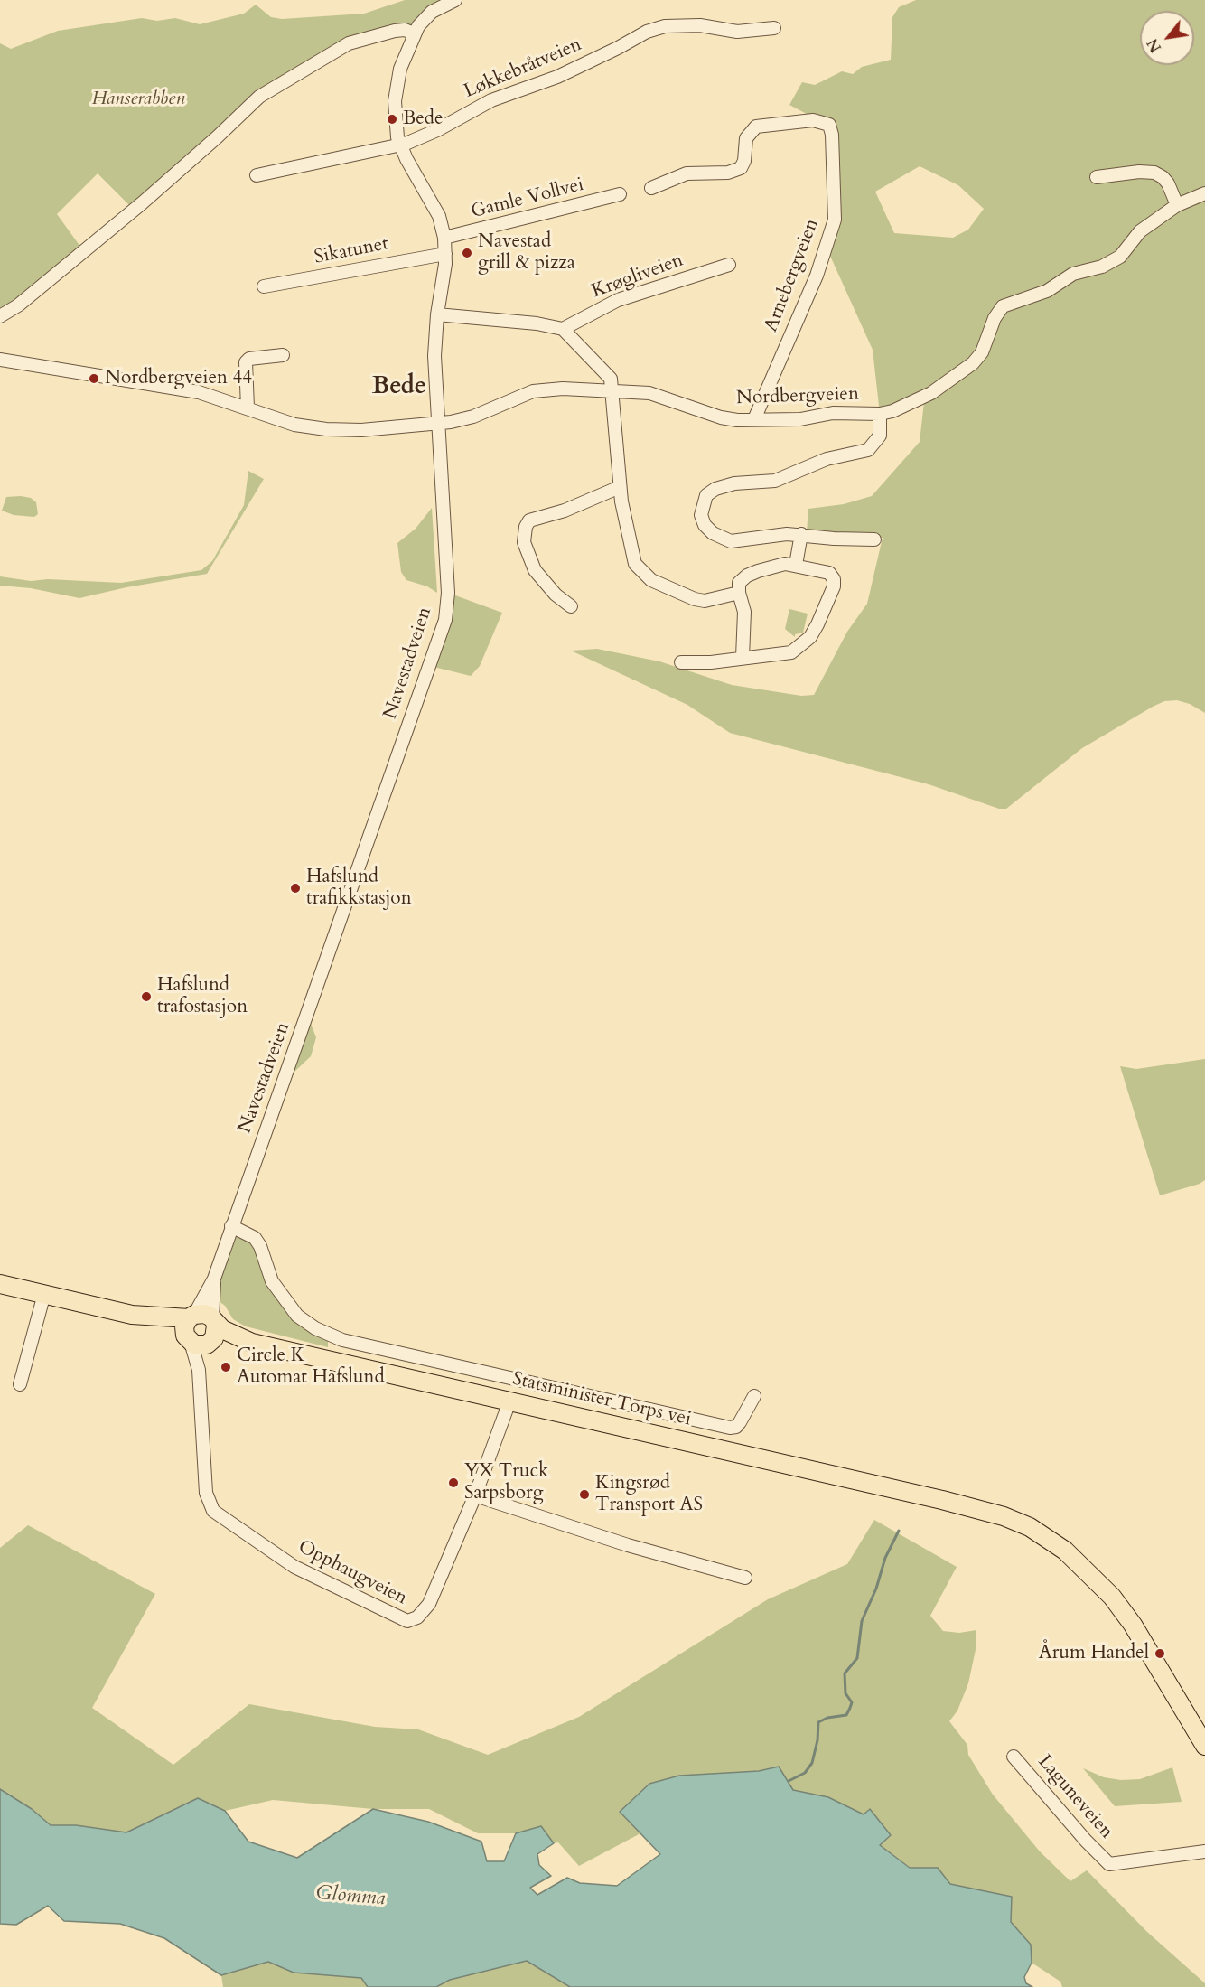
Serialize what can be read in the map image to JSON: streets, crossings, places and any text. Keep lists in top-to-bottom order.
{
  "streets": {
    "highway": ["Statsminister Torps vei"],
    "street": [
      "Løkkebråtveien",
      "Gamle Vollvei",
      "Sikatunet",
      "Arnebergveien",
      "Krøgliveien",
      "Nordbergveien",
      "Navestadveien",
      "Opphaugveien",
      "Laguneveien"
    ]
  },
  "crossings": [
    ["Løkkebråtveien", "Navestadveien"],
    ["Gamle Vollvei", "Navestadveien"],
    ["Sikatunet", "Navestadveien"],
    ["Arnebergveien", "Nordbergveien"],
    ["Nordbergveien", "Navestadveien"],
    ["Navestadveien", "Statsminister Torps vei"],
    ["Navestadveien", "Opphaugveien"],
    ["Statsminister Torps vei", "Opphaugveien"]
  ],
  "districts": ["Bede"],
  "water": ["Glomma"],
  "parks": ["Hanserabben"],
  "places": [
    "Bede",
    "Navestad grill & pizza",
    "Nordbergveien 44",
    "Hafslund trafikkstasjon",
    "Hafslund trafostasjon",
    "Circle K Automat Hafslund",
    "YX Truck Sarpsborg",
    "Kingsrød Transport AS",
    "Årum Handel"
  ],
  "north": "bottom left"
}
